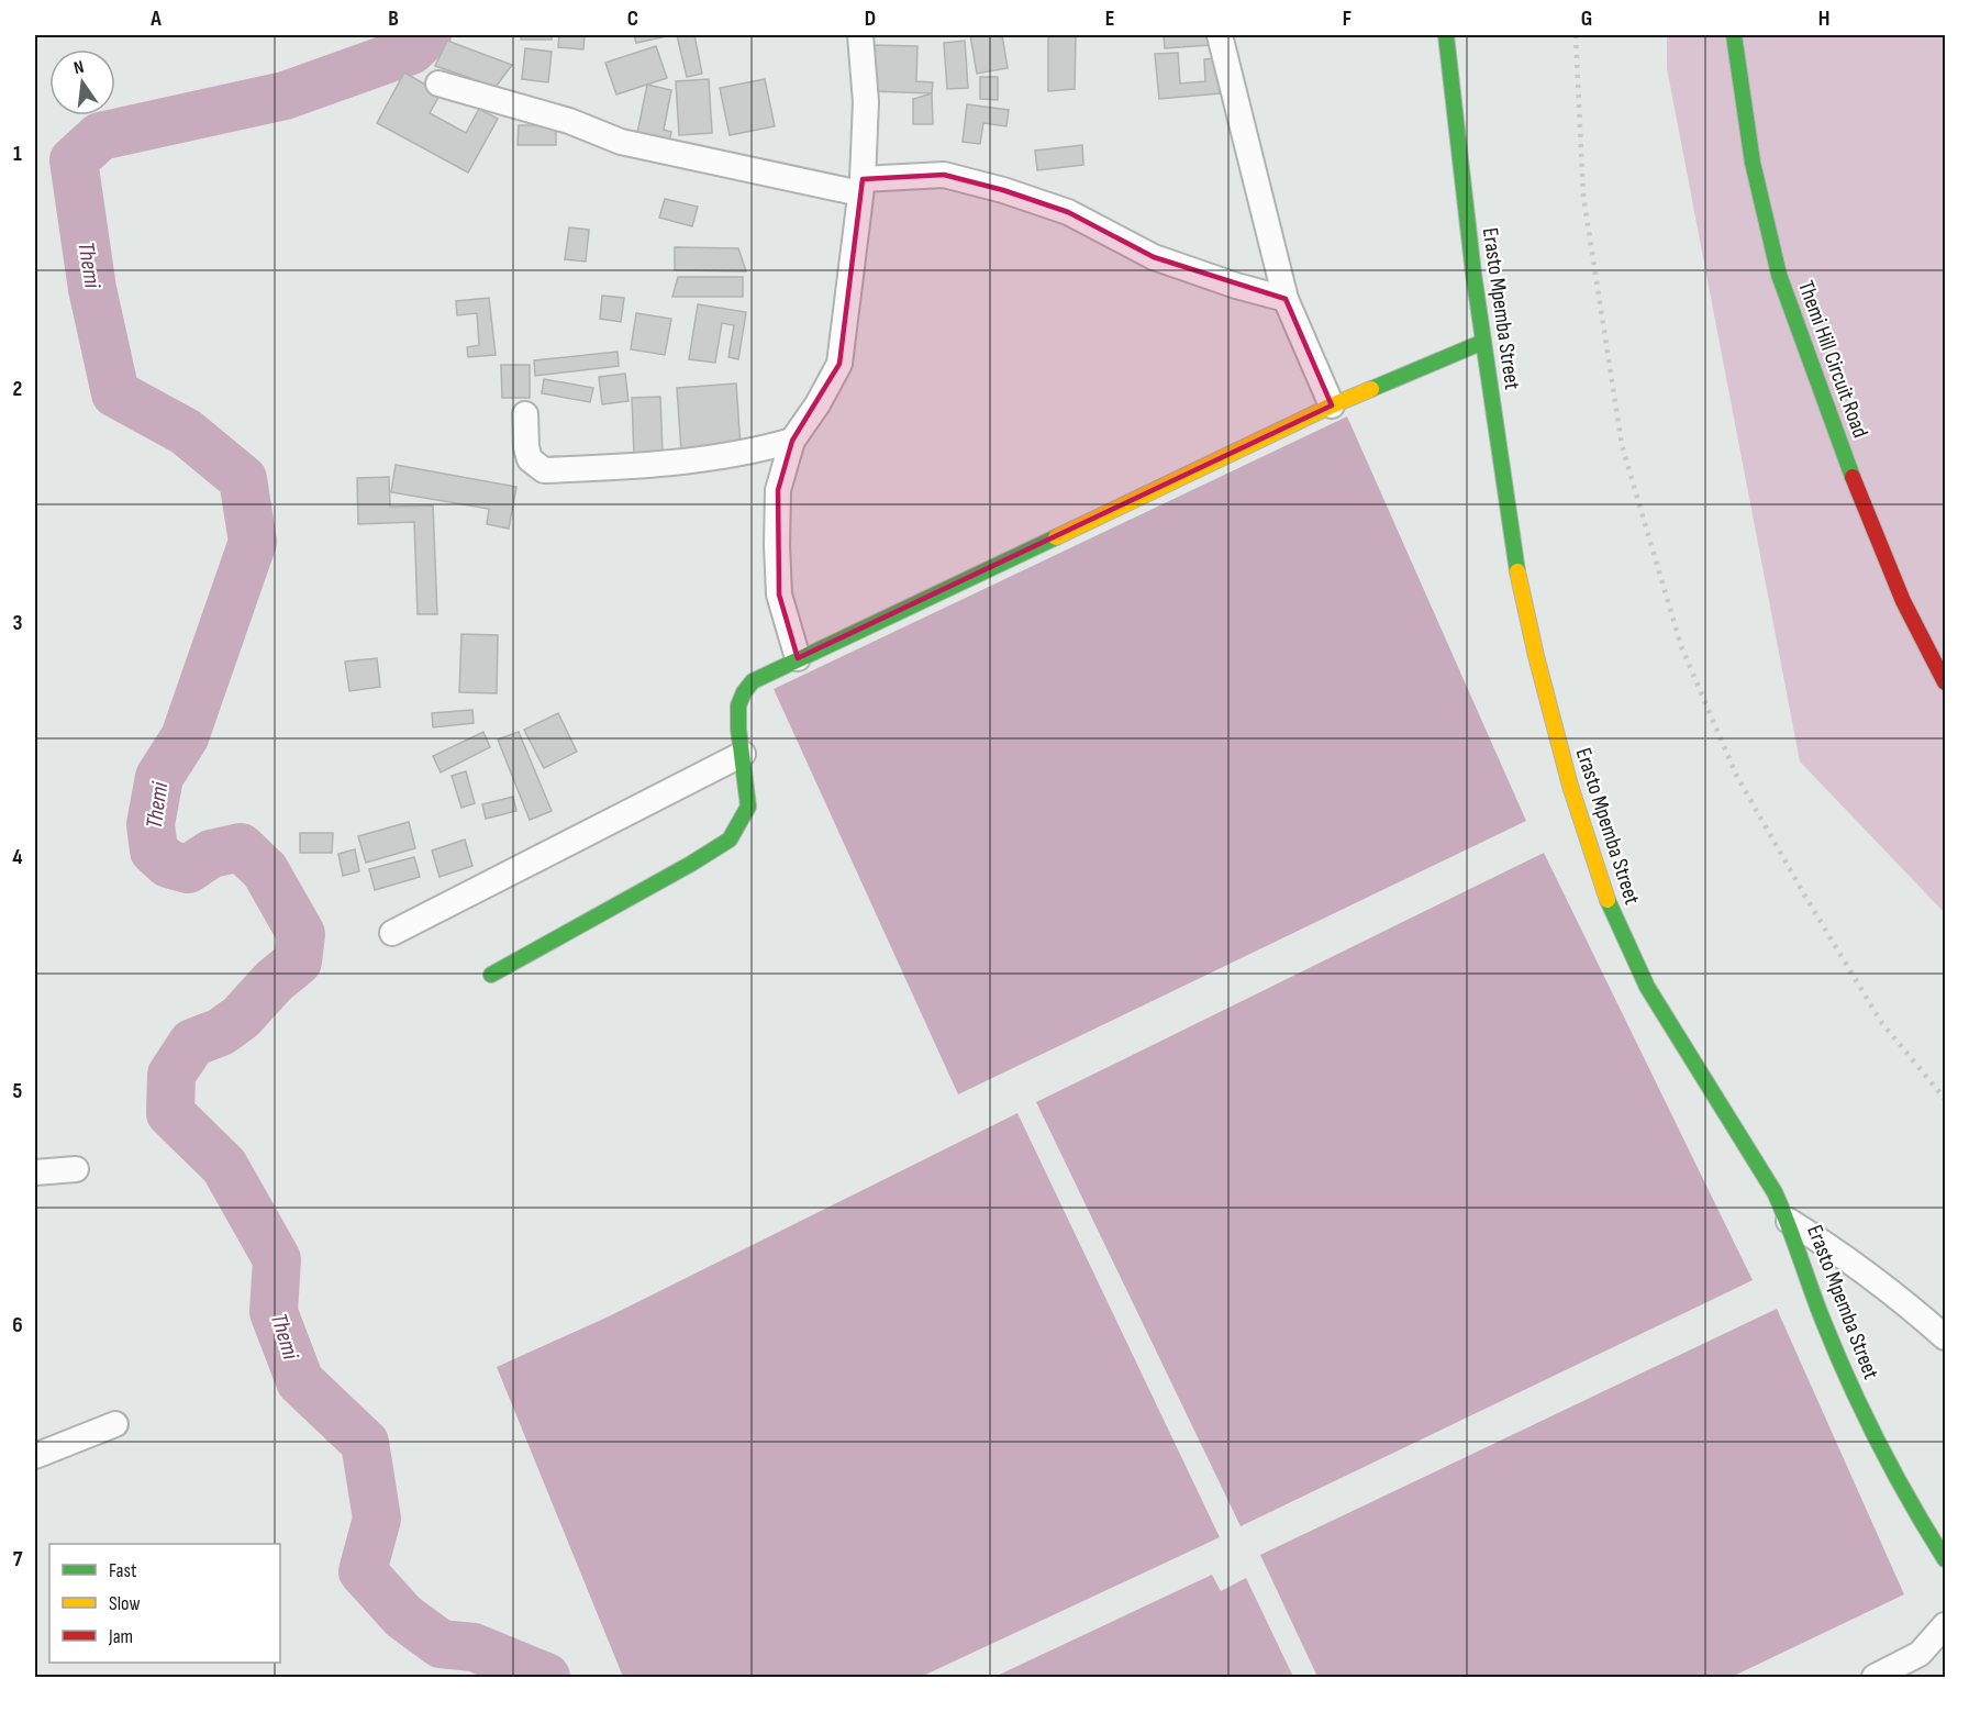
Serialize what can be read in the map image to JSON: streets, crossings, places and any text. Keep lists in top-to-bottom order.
{
  "streets": {
    "street": ["Erasto Mpemba Street", "Themi Hill Circuit Road"]
  },
  "water": ["Themi"],
  "legend": ["Fast", "Slow", "Jam"],
  "north": "top",
  "grid": {
    "columns": [
      "A",
      "B",
      "C",
      "D",
      "E",
      "F",
      "G",
      "H"
    ],
    "rows": [
      "1",
      "2",
      "3",
      "4",
      "5",
      "6",
      "7"
    ]
  }
}
